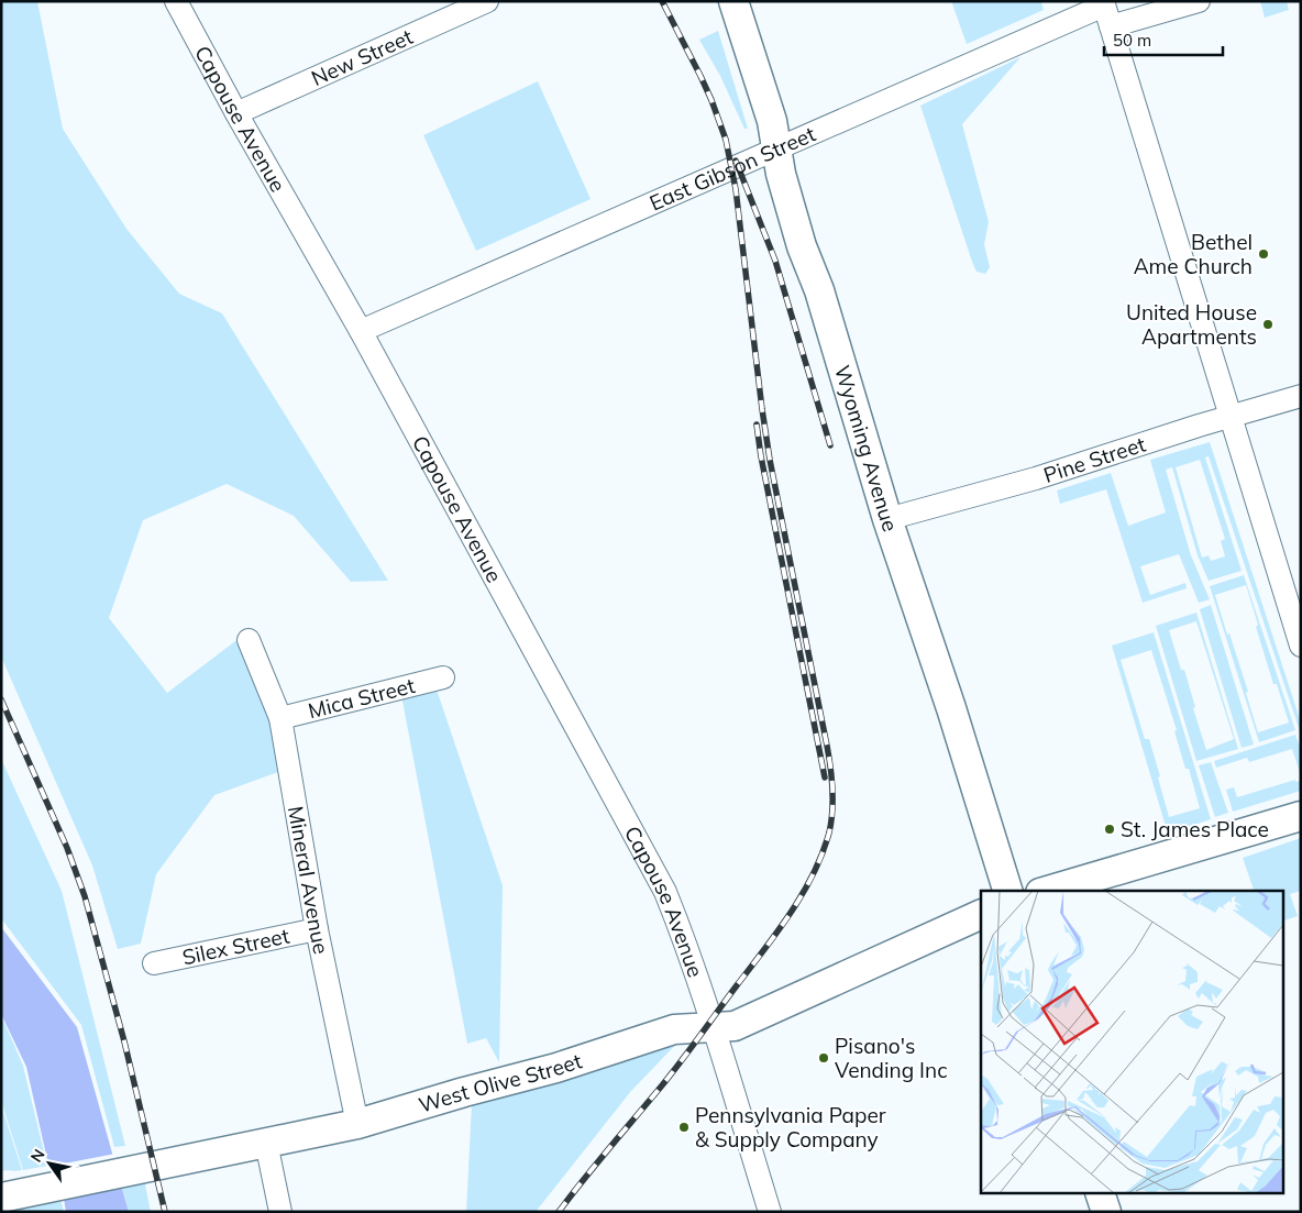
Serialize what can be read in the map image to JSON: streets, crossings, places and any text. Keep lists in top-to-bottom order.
{
  "streets": {
    "main road": ["Wyoming Avenue", "West Olive Street"],
    "street": [
      "New Street",
      "Capouse Avenue",
      "East Gibson Street",
      "Pine Street",
      "Mica Street",
      "Mineral Avenue",
      "Silex Street"
    ]
  },
  "crossings": [
    ["New Street", "Capouse Avenue"],
    ["Capouse Avenue", "East Gibson Street"],
    ["Capouse Avenue", "West Olive Street"],
    ["East Gibson Street", "Wyoming Avenue"],
    ["Wyoming Avenue", "Pine Street"],
    ["Mica Street", "Mineral Avenue"],
    ["Mineral Avenue", "Silex Street"],
    ["Mineral Avenue", "West Olive Street"]
  ],
  "places": [
    "Bethel Ame Church",
    "United House Apartments",
    "St. James Place",
    "Pisano's Vending Inc",
    "Pennsylvania Paper & Supply Company"
  ],
  "scale_bar": "50 m",
  "north": "top left"
}
